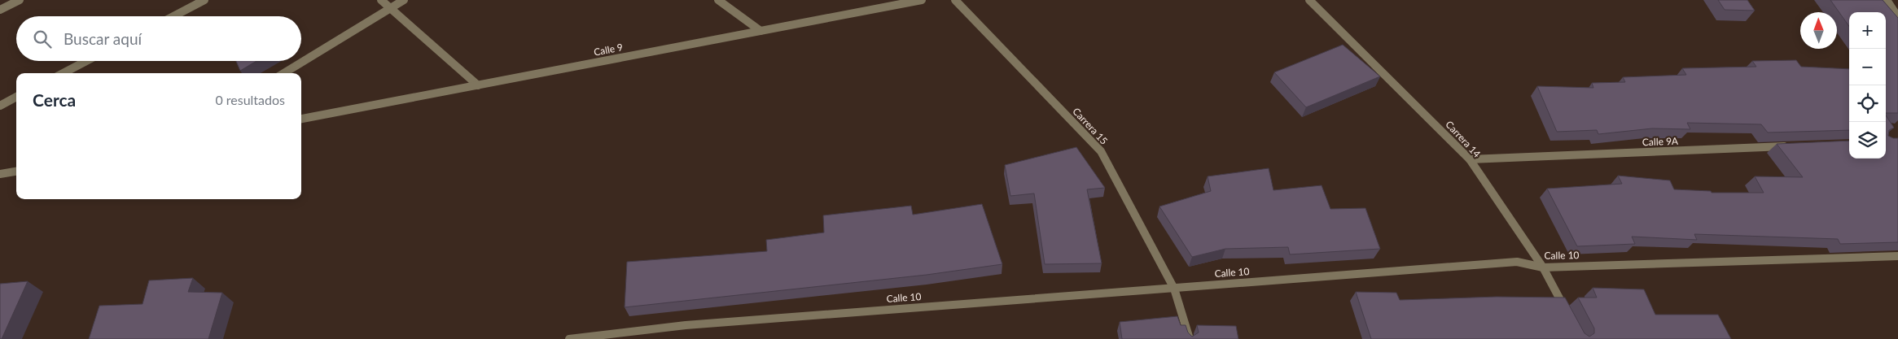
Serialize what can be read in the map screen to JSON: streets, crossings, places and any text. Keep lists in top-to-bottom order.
{
  "streets": {
    "street": [
      "Calle 9",
      "Carrera 15",
      "Carrera 14",
      "Calle 9A",
      "Calle 10"
    ]
  },
  "crossings": [
    ["Carrera 15", "Calle 10"],
    ["Carrera 14", "Calle 9A"],
    ["Carrera 14", "Calle 10"]
  ],
  "north": "top",
  "page": {
    "map_buttons": ["+", "−"],
    "search": "Buscar aquí",
    "heading": ["Cerca", "0 resultados"]
  }
}
